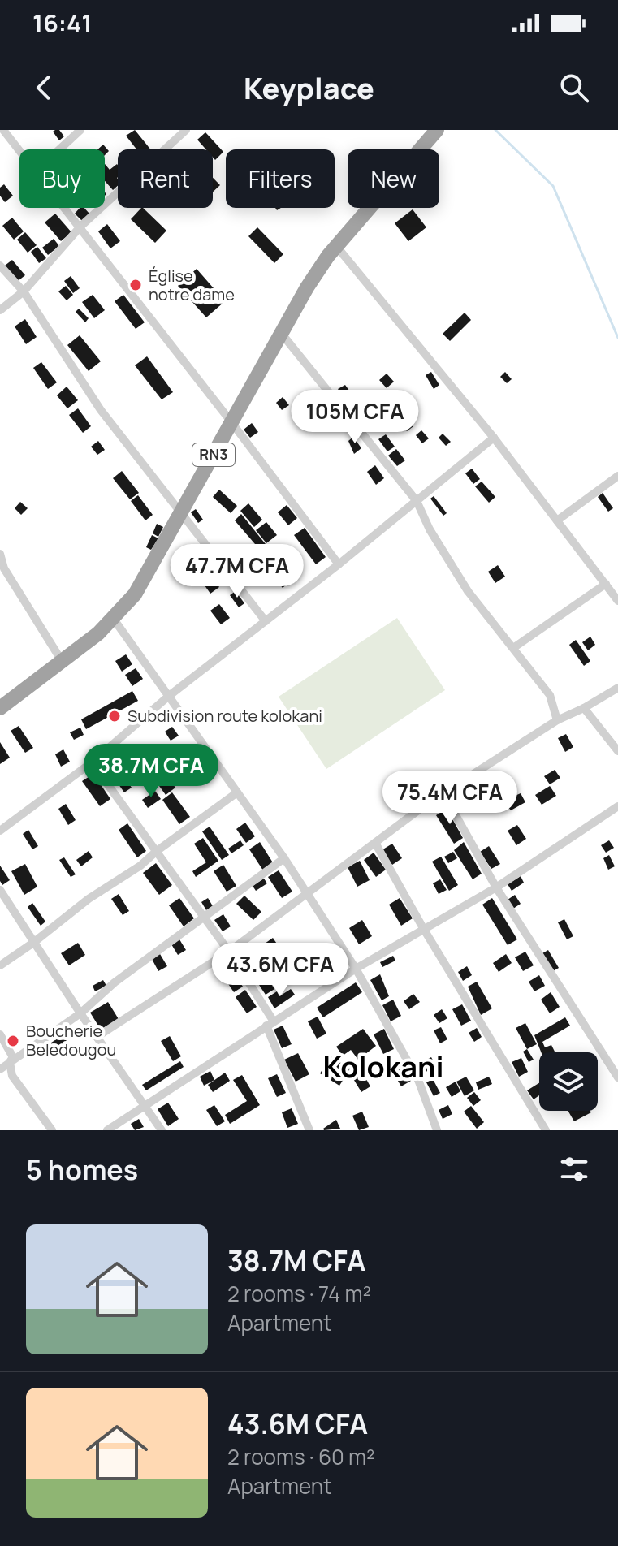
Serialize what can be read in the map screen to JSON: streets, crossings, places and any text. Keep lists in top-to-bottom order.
{
  "streets": {
    "highway": ["RN3"]
  },
  "districts": ["Kolokani"],
  "places": ["Église notre dame", "Subdivision route kolokani", "Boucherie Beledougou"],
  "page": {
    "status": "16:41",
    "header": "Keyplace",
    "chip": [
      "Buy",
      "Rent",
      "Filters",
      "New"
    ],
    "price": [
      "105M CFA",
      "47.7M CFA",
      "38.7M CFA",
      "75.4M CFA",
      "43.6M CFA"
    ],
    "heading": "5 homes",
    "list": [
      {
        "name": "38.7M CFA",
        "note": "2 rooms · 74 m² · Apartment"
      },
      {
        "name": "43.6M CFA",
        "note": "2 rooms · 60 m² · Apartment"
      }
    ]
  }
}
